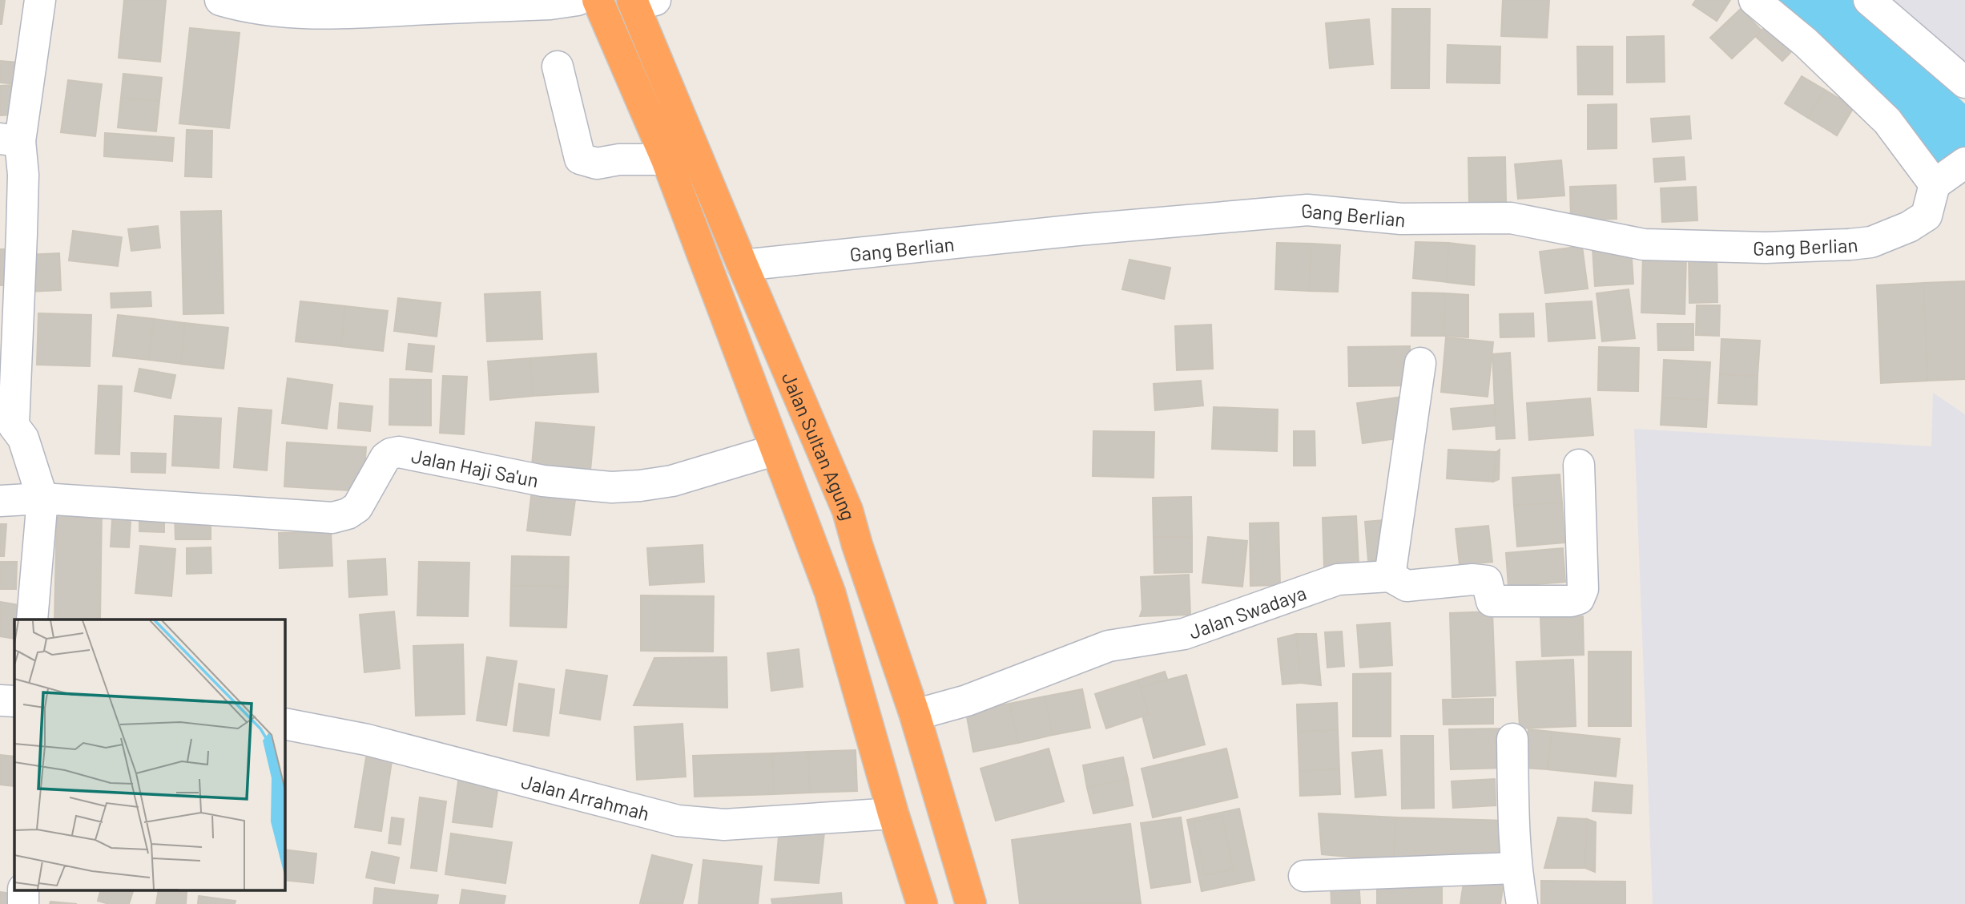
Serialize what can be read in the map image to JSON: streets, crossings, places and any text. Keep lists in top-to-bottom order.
{
  "streets": {
    "highway": ["Jalan Sultan Agung"],
    "street": [
      "Gang Berlian",
      "Jalan Haji Sa'un",
      "Jalan Swadaya",
      "Jalan Arrahmah"
    ]
  },
  "crossings": [
    ["Gang Berlian", "Jalan Sultan Agung"],
    ["Jalan Sultan Agung", "Jalan Haji Sa'un"],
    ["Jalan Sultan Agung", "Jalan Swadaya"],
    ["Jalan Sultan Agung", "Jalan Arrahmah"]
  ]
}
